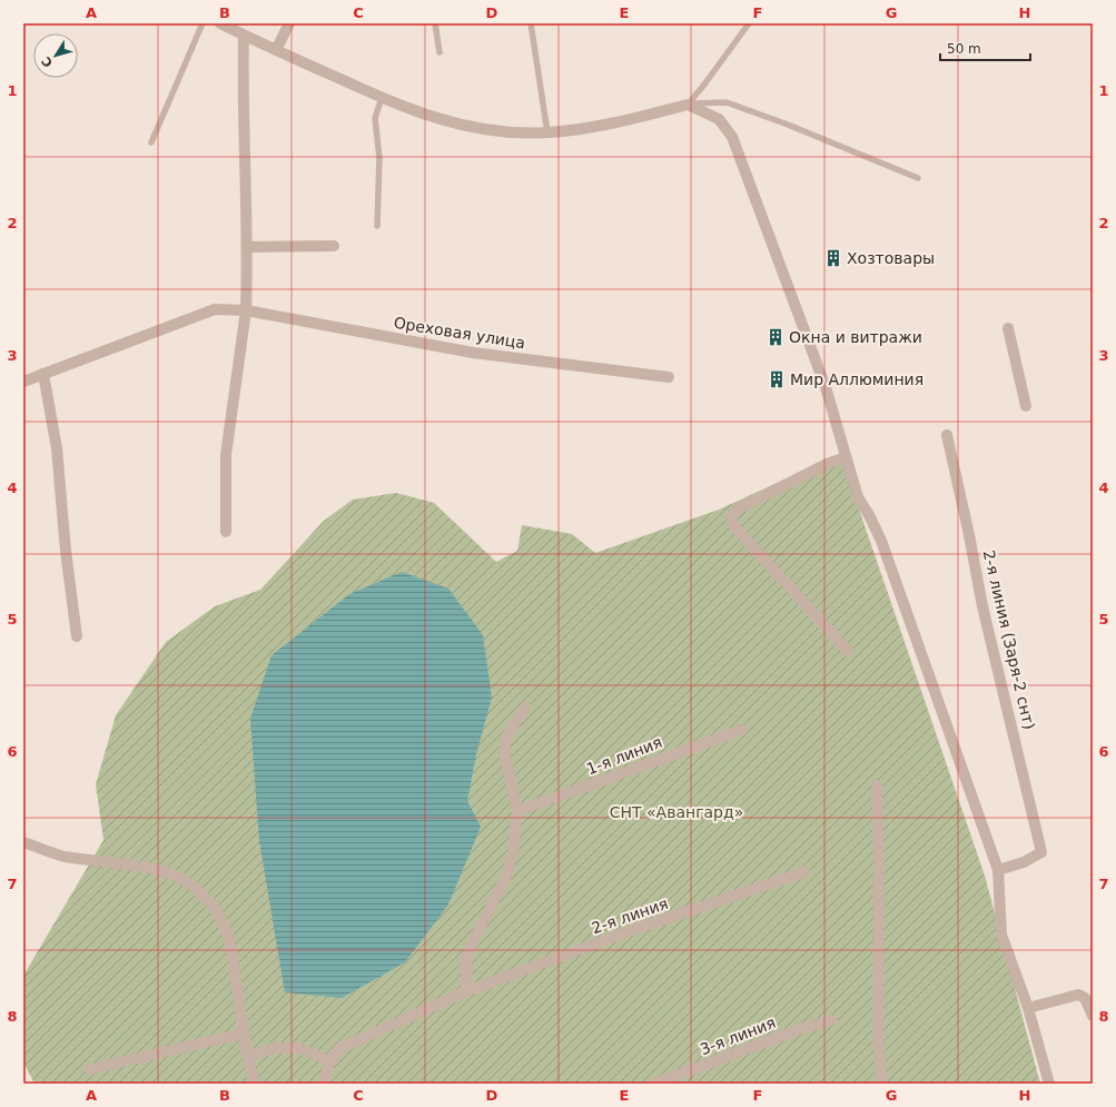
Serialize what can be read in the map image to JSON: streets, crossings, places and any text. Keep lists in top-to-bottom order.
{
  "streets": {
    "street": [
      "Ореховая улица",
      "2-я линия (Заря-2 снт)",
      "1-я линия",
      "2-я линия",
      "3-я линия"
    ]
  },
  "parks": ["СНТ «Авангард»"],
  "places": {
    "building": ["Хозтовары", "Окна и витражи", "Мир Аллюминия"]
  },
  "scale_bar": "50 m",
  "north": "bottom left",
  "grid": {
    "columns": [
      "A",
      "B",
      "C",
      "D",
      "E",
      "F",
      "G",
      "H"
    ],
    "rows": [
      "1",
      "2",
      "3",
      "4",
      "5",
      "6",
      "7",
      "8"
    ]
  }
}
